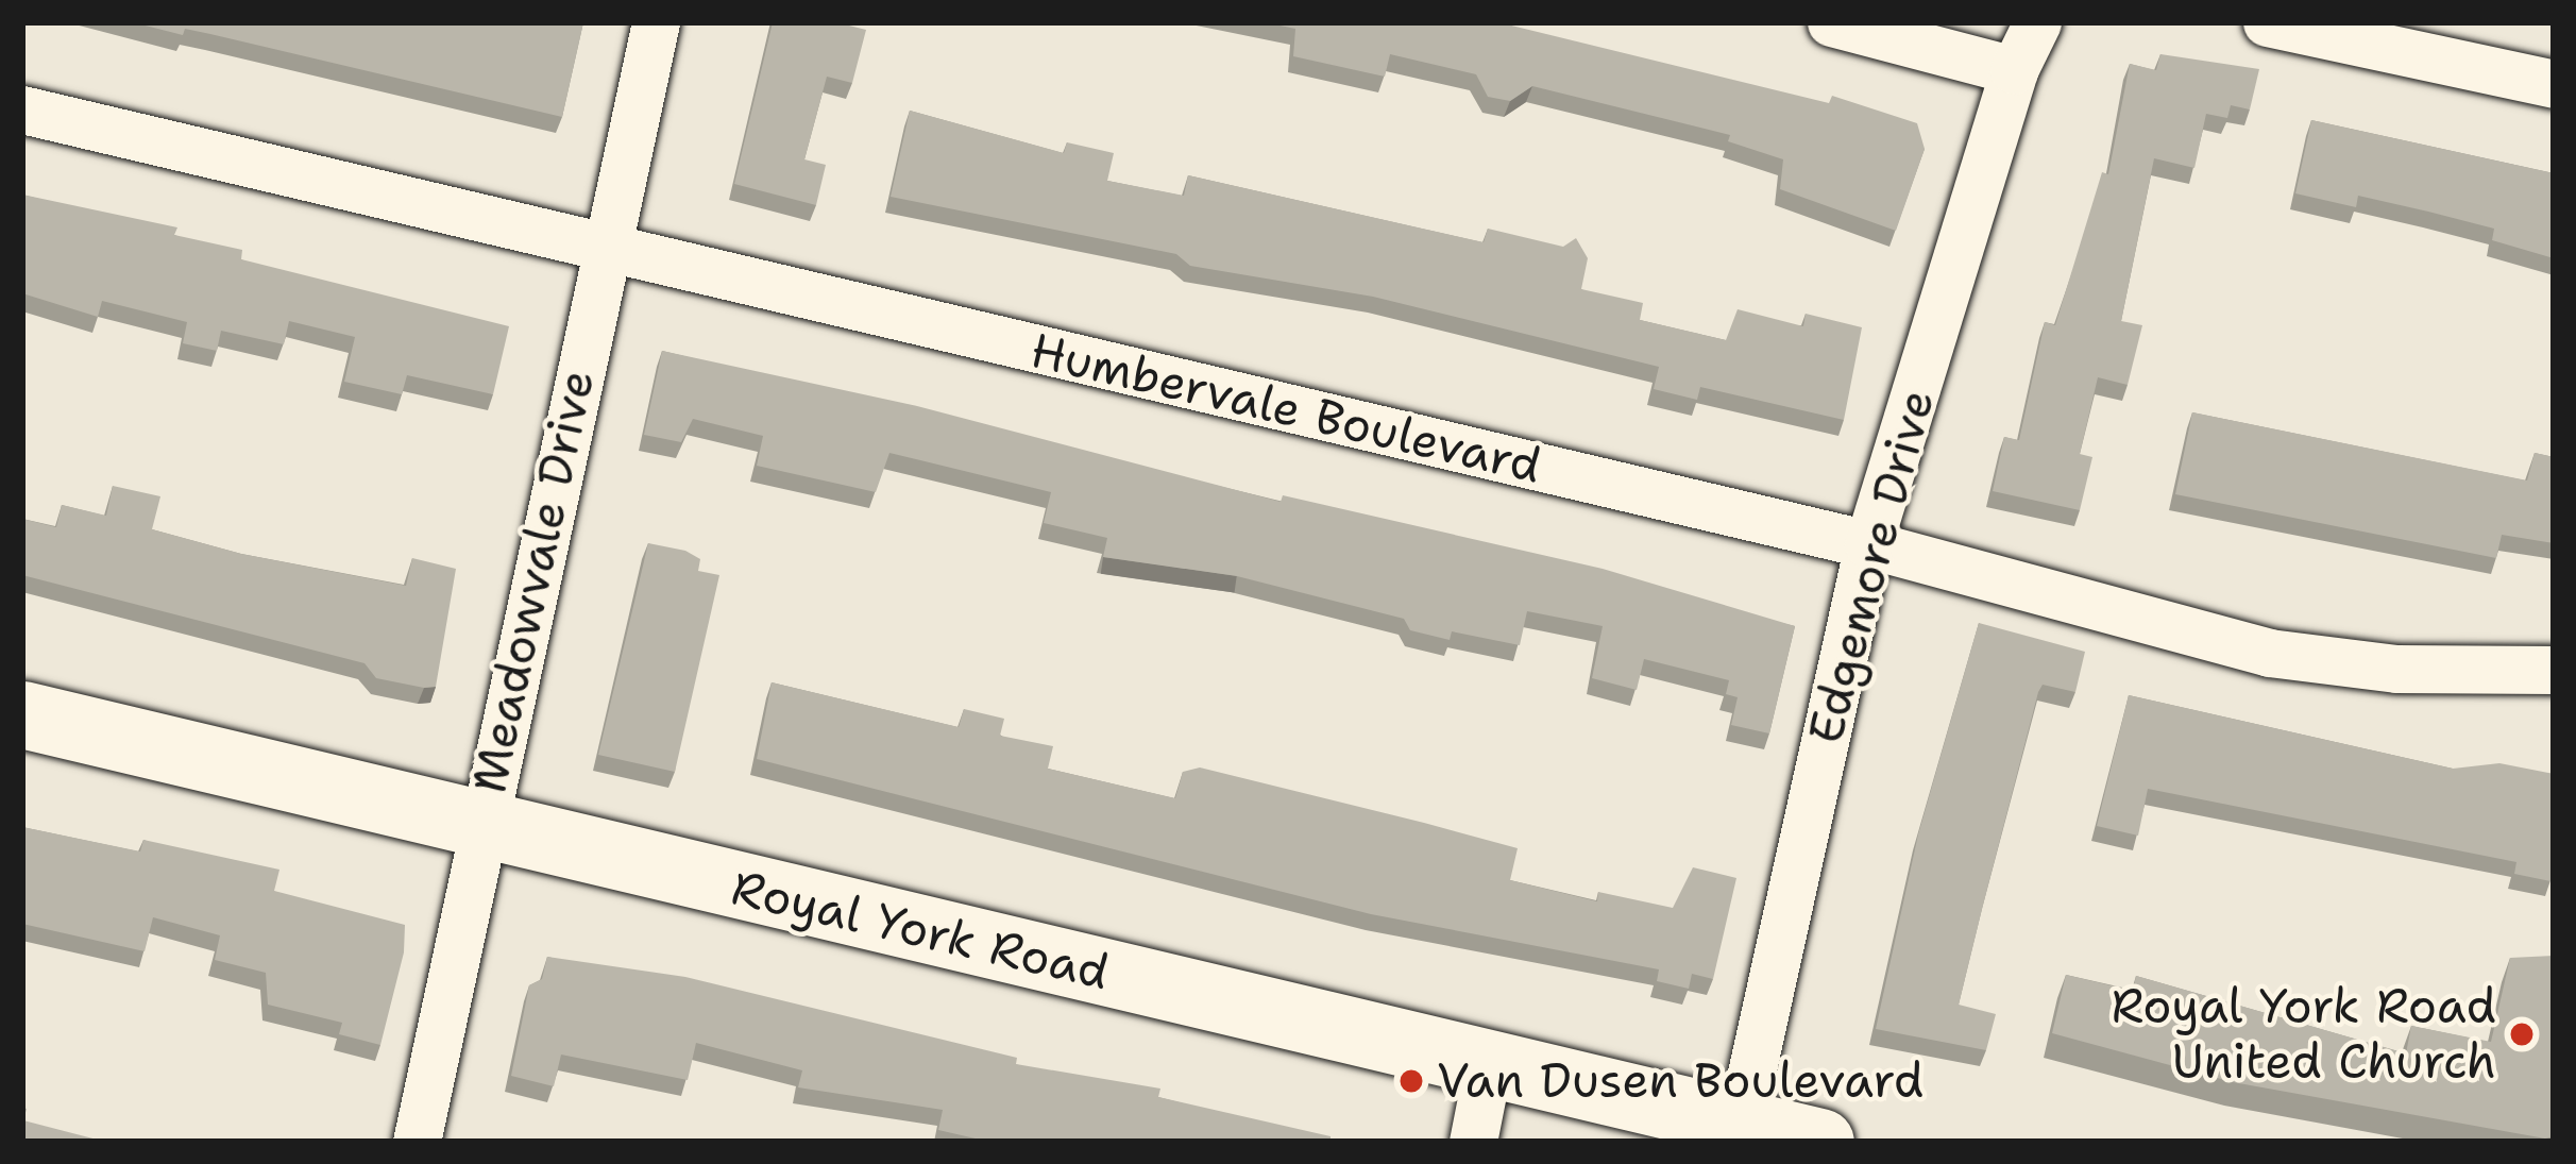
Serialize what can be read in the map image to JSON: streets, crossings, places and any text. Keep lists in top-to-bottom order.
{
  "streets": {
    "main road": ["Royal York Road"],
    "street": ["Humbervale Boulevard", "Edgemore Drive", "Meadowvale Drive"]
  },
  "crossings": [
    ["Humbervale Boulevard", "Edgemore Drive"],
    ["Humbervale Boulevard", "Meadowvale Drive"],
    ["Edgemore Drive", "Royal York Road"],
    ["Meadowvale Drive", "Royal York Road"]
  ],
  "places": ["Royal York Road United Church", "Van Dusen Boulevard"]
}
